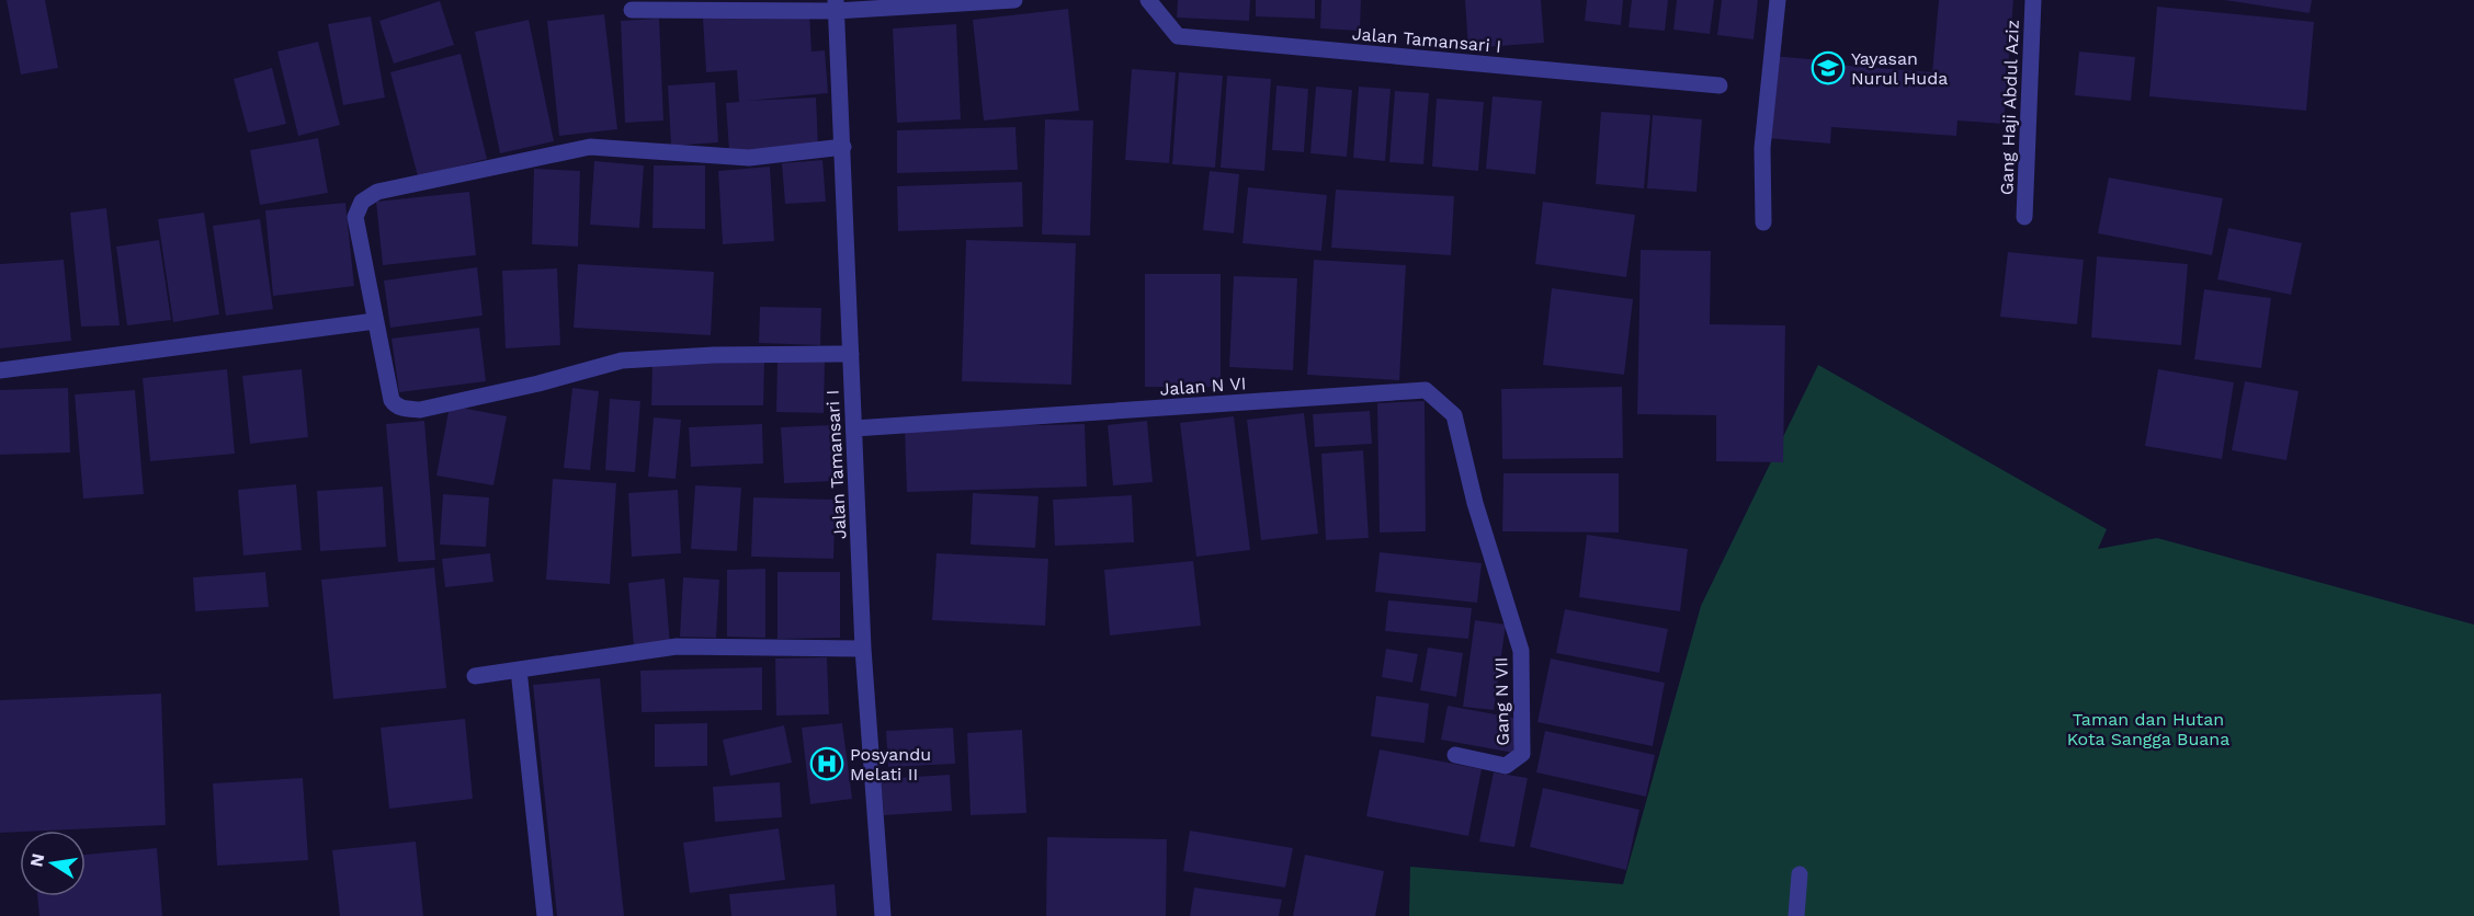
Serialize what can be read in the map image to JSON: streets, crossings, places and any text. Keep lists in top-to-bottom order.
{
  "streets": {
    "street": [
      "Jalan Tamansari I",
      "Gang Haji Abdul Aziz",
      "Jalan N VI",
      "Gang N VII"
    ]
  },
  "crossings": [
    ["Jalan Tamansari I", "Jalan N VI"],
    ["Jalan N VI", "Gang N VII"]
  ],
  "parks": ["Taman dan Hutan Kota Sangga Buana"],
  "places": {
    "school or university": ["Yayasan Nurul Huda"],
    "hospital": ["Posyandu Melati II"]
  },
  "north": "left"
}
